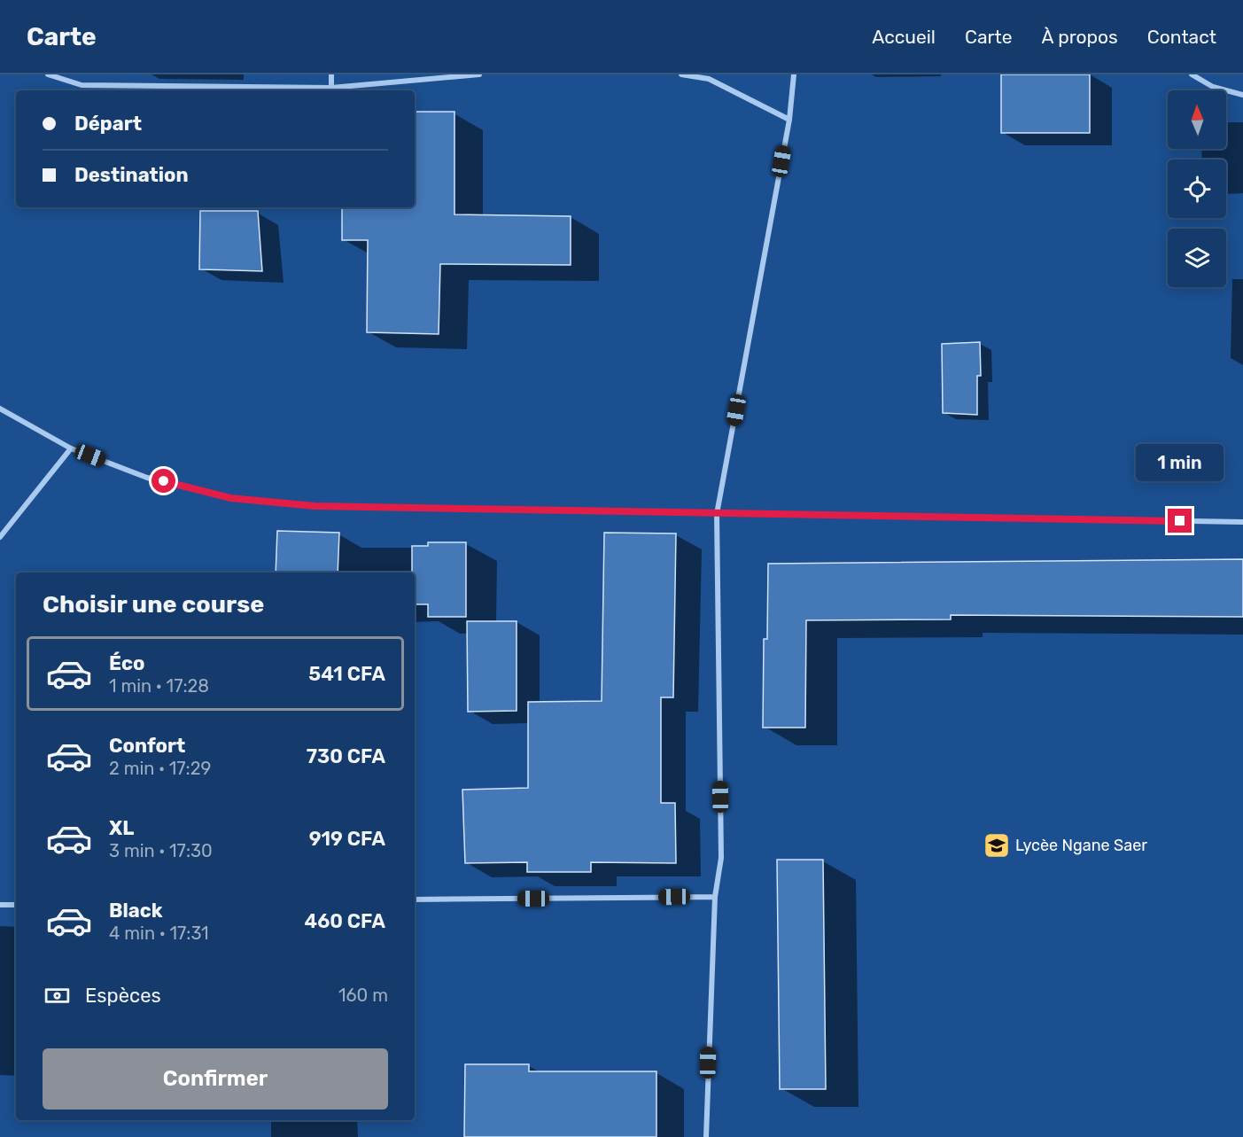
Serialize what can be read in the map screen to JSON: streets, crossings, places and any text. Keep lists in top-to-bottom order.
{
  "places": {
    "school or university": ["Lycèe Ngane Saer"]
  },
  "north": "top",
  "page": {
    "header": "Carte",
    "nav": [
      "Accueil",
      "Carte",
      "À propos",
      "Contact"
    ],
    "banner": ["Départ", "Destination"],
    "bubble": "1 min",
    "heading": "Choisir une course",
    "list": [
      {
        "name": "Éco",
        "note": "1 min · 17:28",
        "value": "541 CFA"
      },
      {
        "name": "Confort",
        "note": "2 min · 17:29",
        "value": "730 CFA"
      },
      {
        "name": "XL",
        "note": "3 min · 17:30",
        "value": "919 CFA"
      },
      {
        "name": "Black",
        "note": "4 min · 17:31",
        "value": "460 CFA"
      }
    ],
    "pay": ["Espèces", "160 m"],
    "buttons": "Confirmer"
  }
}
